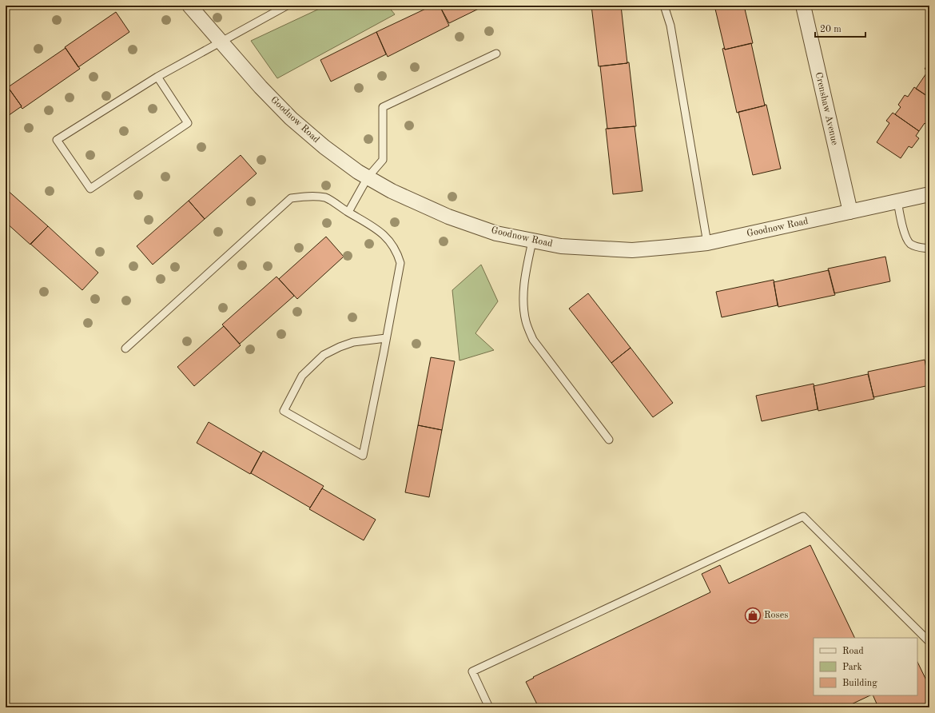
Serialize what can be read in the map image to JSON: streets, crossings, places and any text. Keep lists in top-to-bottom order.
{
  "streets": {
    "street": ["Crenshaw Avenue", "Goodnow Road"]
  },
  "crossings": [
    ["Crenshaw Avenue", "Goodnow Road"]
  ],
  "places": {
    "shop": ["Roses"]
  },
  "legend": ["Road", "Park", "Building"],
  "scale_bar": "20 m"
}
